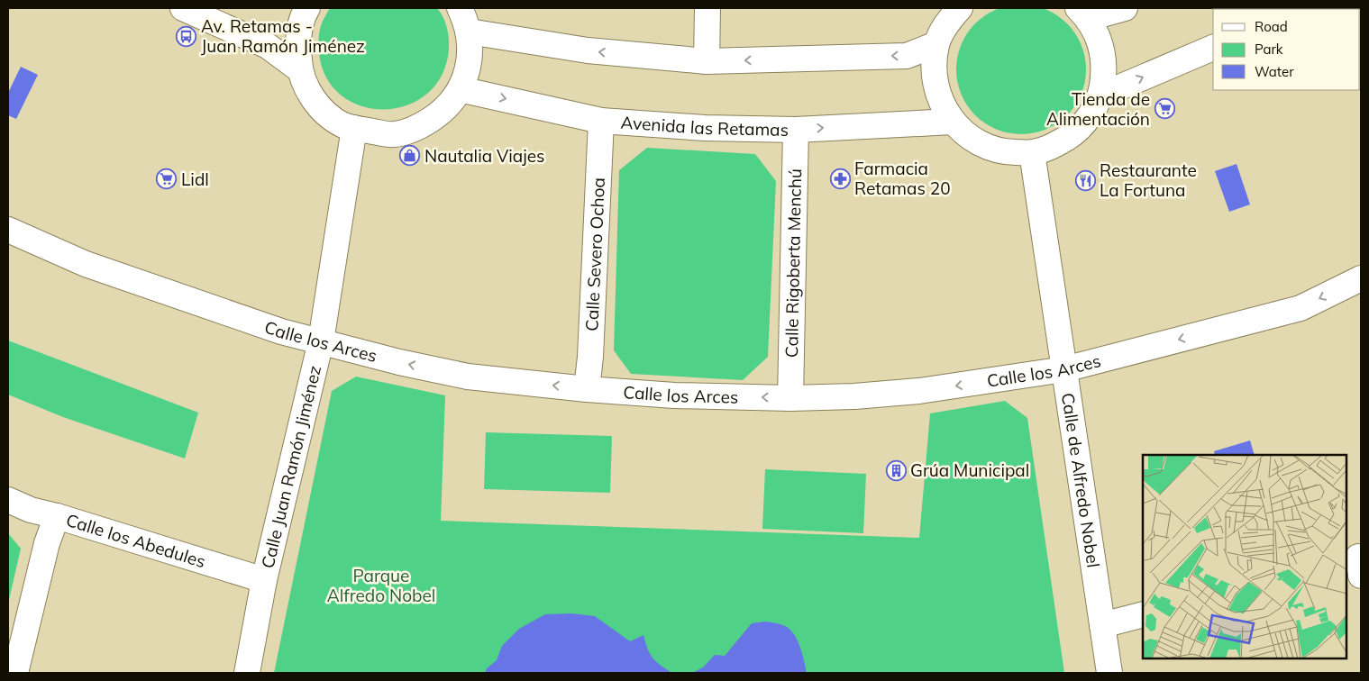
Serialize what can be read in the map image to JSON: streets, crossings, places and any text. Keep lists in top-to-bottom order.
{
  "streets": {
    "street": [
      "Avenida las Retamas",
      "Calle Severo Ochoa",
      "Calle Rigoberta Menchú",
      "Calle los Arces",
      "Calle Juan Ramón Jiménez",
      "Calle de Alfredo Nobel",
      "Calle los Abedules"
    ]
  },
  "crossings": [
    ["Avenida las Retamas", "Calle Severo Ochoa"],
    ["Avenida las Retamas", "Calle Rigoberta Menchú"],
    ["Calle Severo Ochoa", "Calle los Arces"],
    ["Calle Rigoberta Menchú", "Calle los Arces"],
    ["Calle los Arces", "Calle Juan Ramón Jiménez"],
    ["Calle los Arces", "Calle de Alfredo Nobel"],
    ["Calle Juan Ramón Jiménez", "Calle los Abedules"]
  ],
  "one_way": ["Calle los Arces"],
  "parks": ["Parque Alfredo Nobel"],
  "places": {
    "bus stop": ["Av. Retamas - Juan Ramón Jiménez"],
    "supermarket": ["Tienda de Alimentación", "Lidl"],
    "shop": ["Nautalia Viajes"],
    "pharmacy": ["Farmacia Retamas 20"],
    "restaurant": ["Restaurante La Fortuna"],
    "building": ["Grúa Municipal"]
  },
  "legend": ["Road", "Park", "Water"]
}
